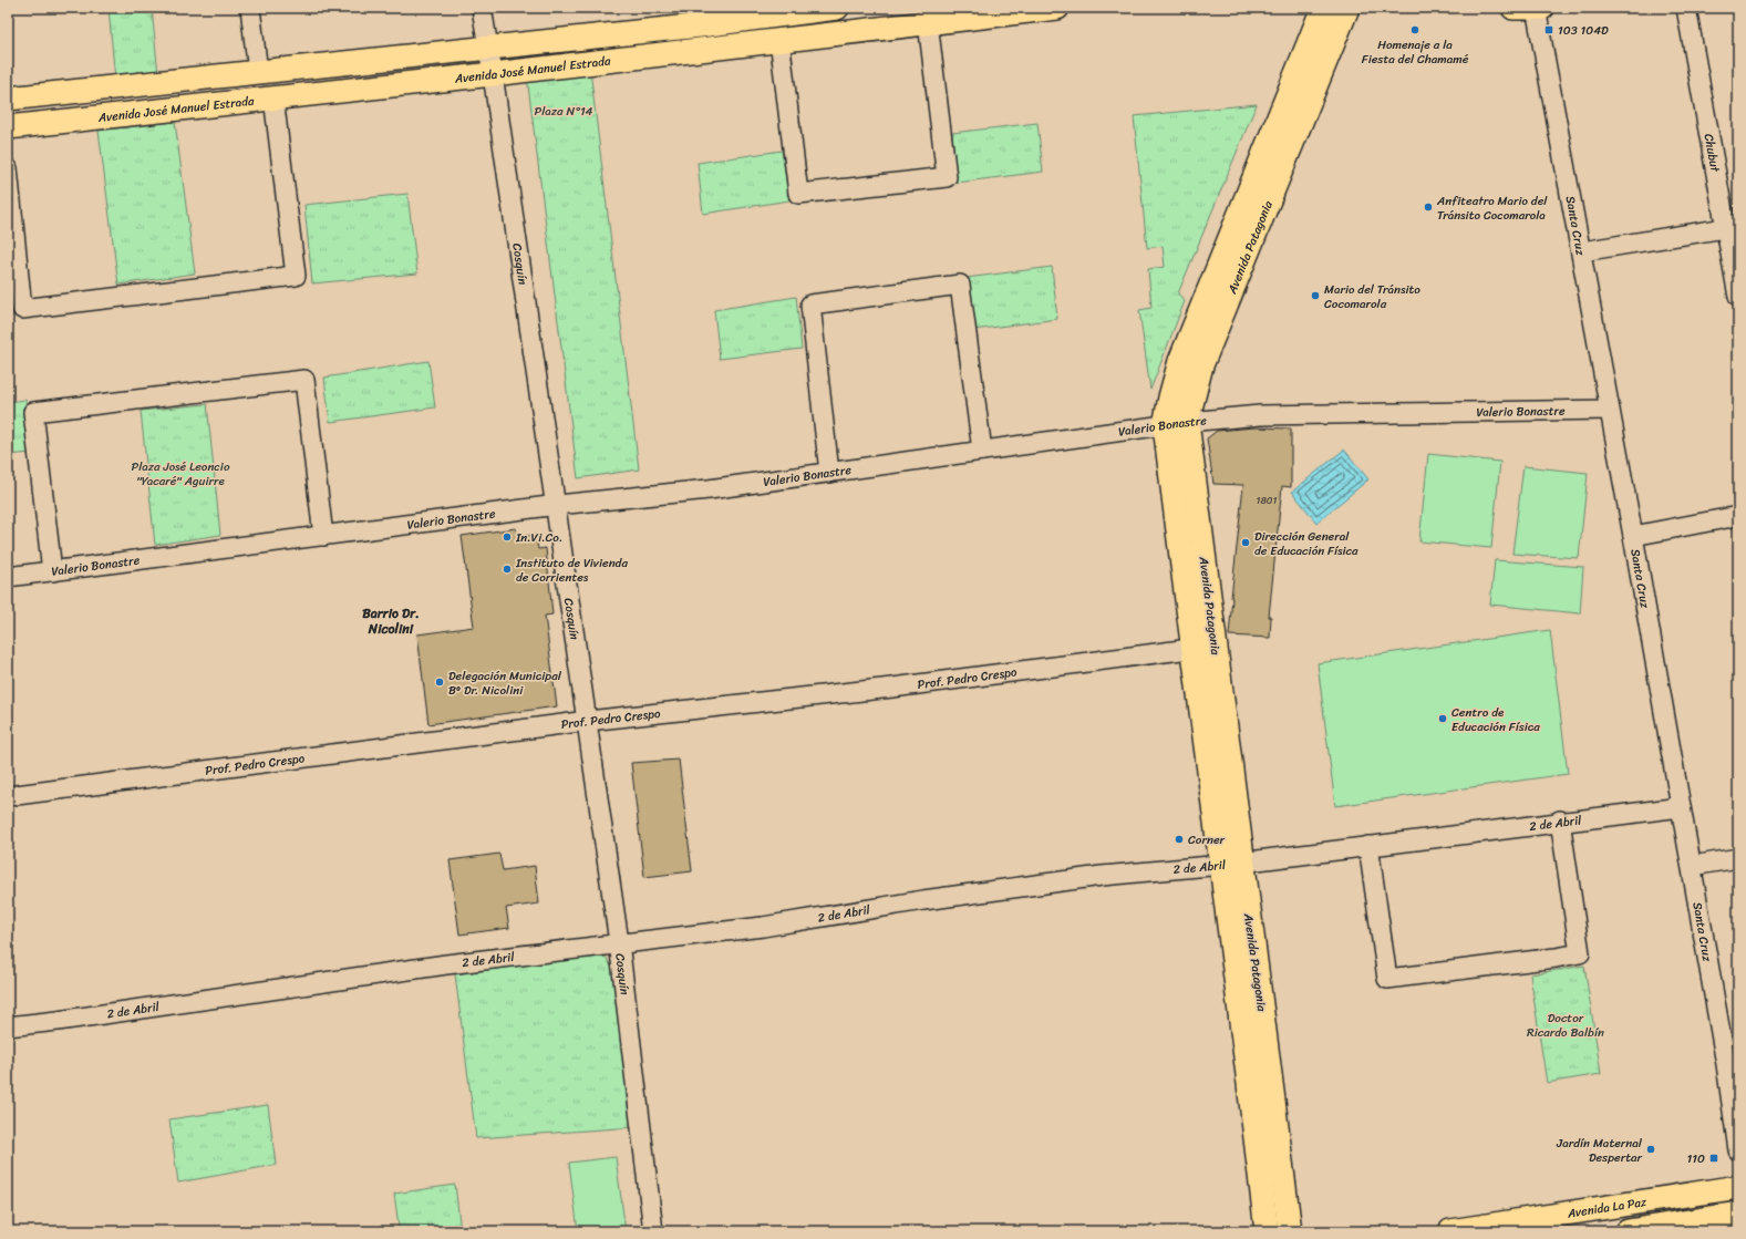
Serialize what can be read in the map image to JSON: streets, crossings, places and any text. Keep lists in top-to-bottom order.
{
  "streets": {
    "main road": ["Avenida José Manuel Estrada", "Avenida Patagonia", "Avenida La Paz"],
    "street": [
      "Chubut",
      "Santa Cruz",
      "Cosquín",
      "Valerio Bonastre",
      "Prof. Pedro Crespo",
      "2 de Abril"
    ]
  },
  "crossings": [
    ["Avenida José Manuel Estrada", "Cosquín"],
    ["Santa Cruz", "Valerio Bonastre"],
    ["Santa Cruz", "2 de Abril"],
    ["Avenida Patagonia", "Valerio Bonastre"],
    ["Avenida Patagonia", "Prof. Pedro Crespo"],
    ["Avenida Patagonia", "2 de Abril"],
    ["Cosquín", "Valerio Bonastre"],
    ["Cosquín", "Prof. Pedro Crespo"],
    ["Cosquín", "2 de Abril"]
  ],
  "districts": ["Barrio Dr. Nicolini"],
  "parks": ["Plaza N°14", "Plaza José Leoncio \"Yacaré\" Aguirre", "Doctor Ricardo Balbín"],
  "places": {
    "other": [
      "Homenaje a la Fiesta del Chamamé",
      "Anfiteatro Mario del Tránsito Cocomarola",
      "Mario del Tránsito Cocomarola",
      "In.Vi.Co.",
      "Dirección General de Educación Física",
      "Instituto de Vivienda de Corrientes",
      "Delegación Municipal Bº Dr. Nicolini",
      "Centro de Educación Física",
      "Corner",
      "Jardín Maternal Despertar"
    ],
    "transit": ["103 104D", "110"]
  },
  "house_numbers": ["1801"]
}
